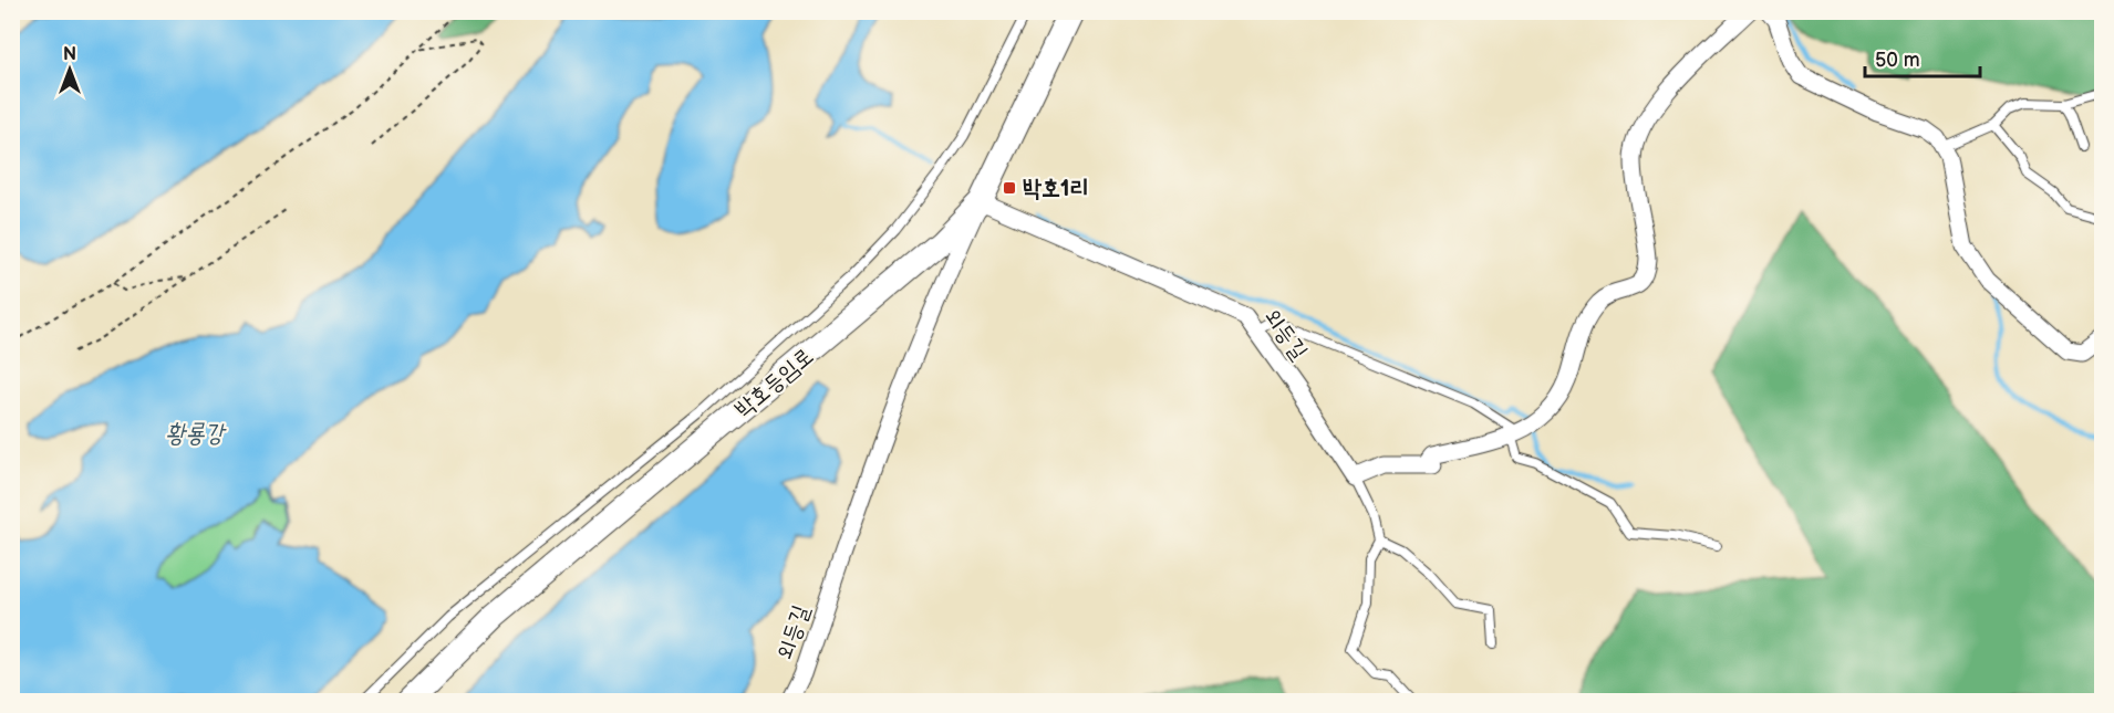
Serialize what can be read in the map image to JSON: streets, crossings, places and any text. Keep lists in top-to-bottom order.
{
  "streets": {
    "street": ["외등길", "박호등임로"]
  },
  "crossings": [
    ["외등길", "박호등임로"]
  ],
  "water": ["황룡강"],
  "places": {
    "transit": ["박호1리"]
  },
  "scale_bar": "50 m",
  "north": "top"
}
